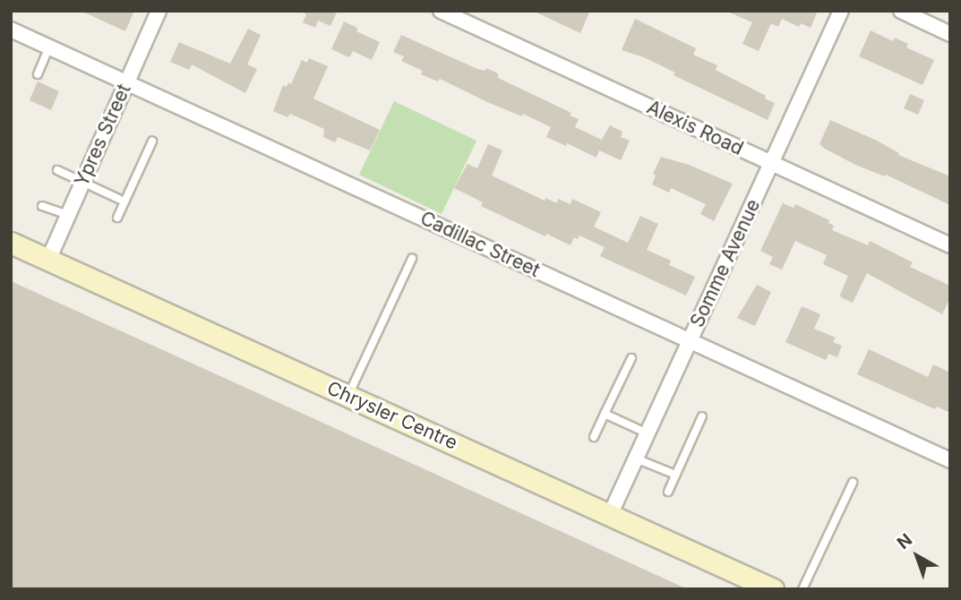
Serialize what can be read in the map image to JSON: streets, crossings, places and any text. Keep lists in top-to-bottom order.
{
  "streets": {
    "street": [
      "Alexis Road",
      "Ypres Street",
      "Cadillac Street",
      "Somme Avenue",
      "Chrysler Centre"
    ]
  },
  "crossings": [
    ["Alexis Road", "Somme Avenue"],
    ["Ypres Street", "Cadillac Street"],
    ["Ypres Street", "Chrysler Centre"],
    ["Cadillac Street", "Somme Avenue"],
    ["Somme Avenue", "Chrysler Centre"]
  ],
  "north": "top left"
}
